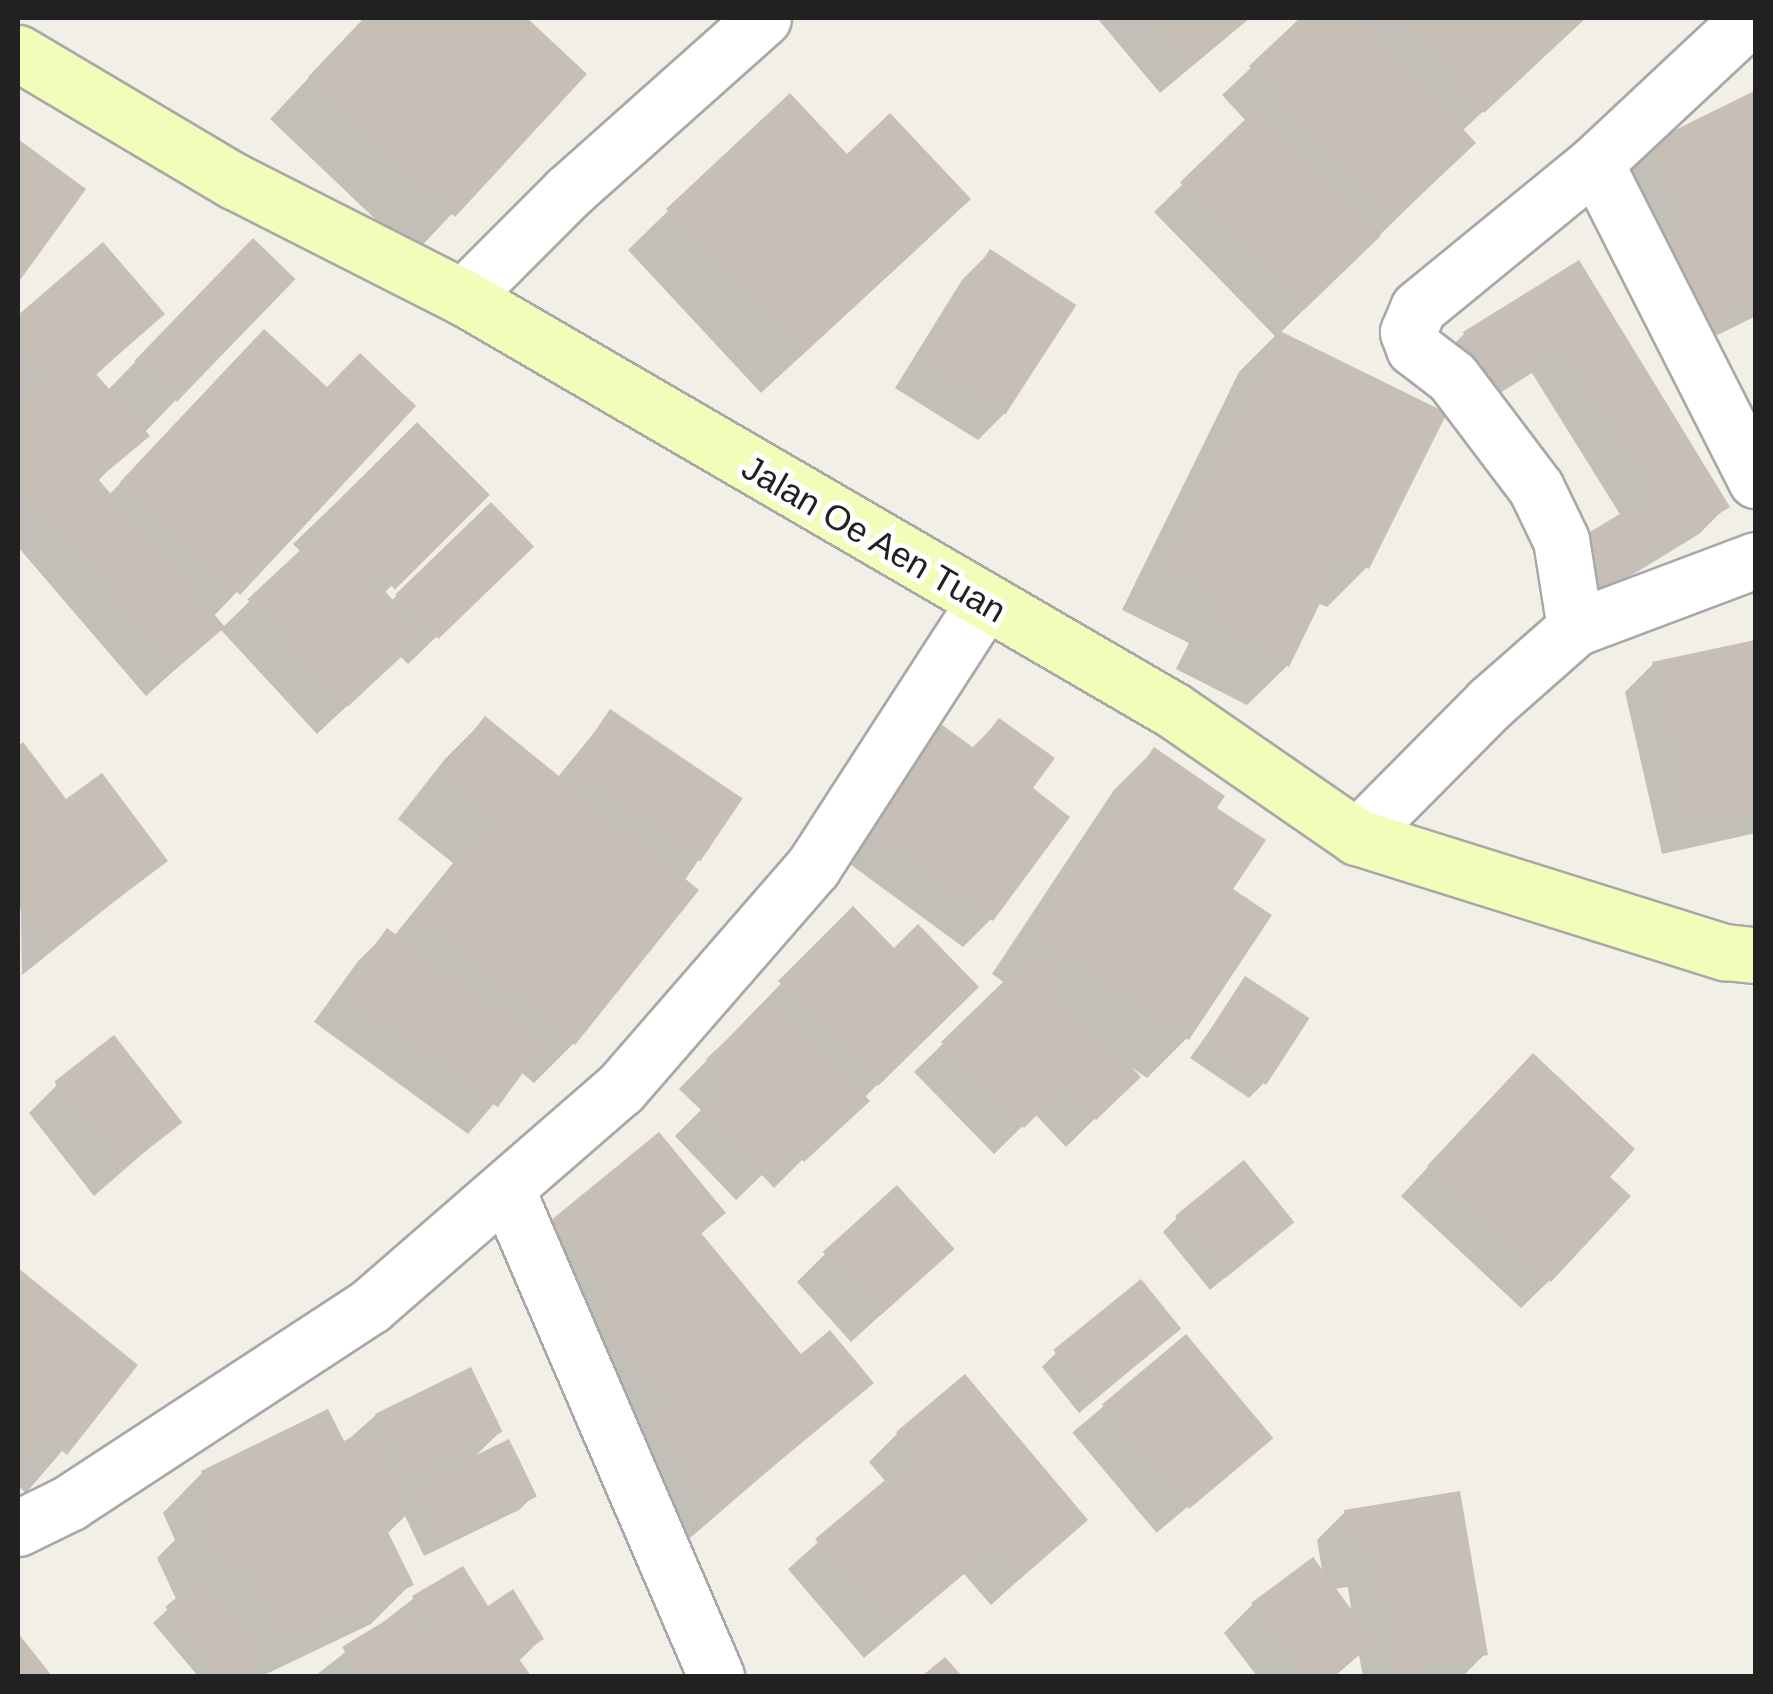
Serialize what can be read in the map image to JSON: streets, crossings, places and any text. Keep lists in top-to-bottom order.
{
  "streets": {
    "street": ["Jalan Oe Aen Tuan"]
  }
}
